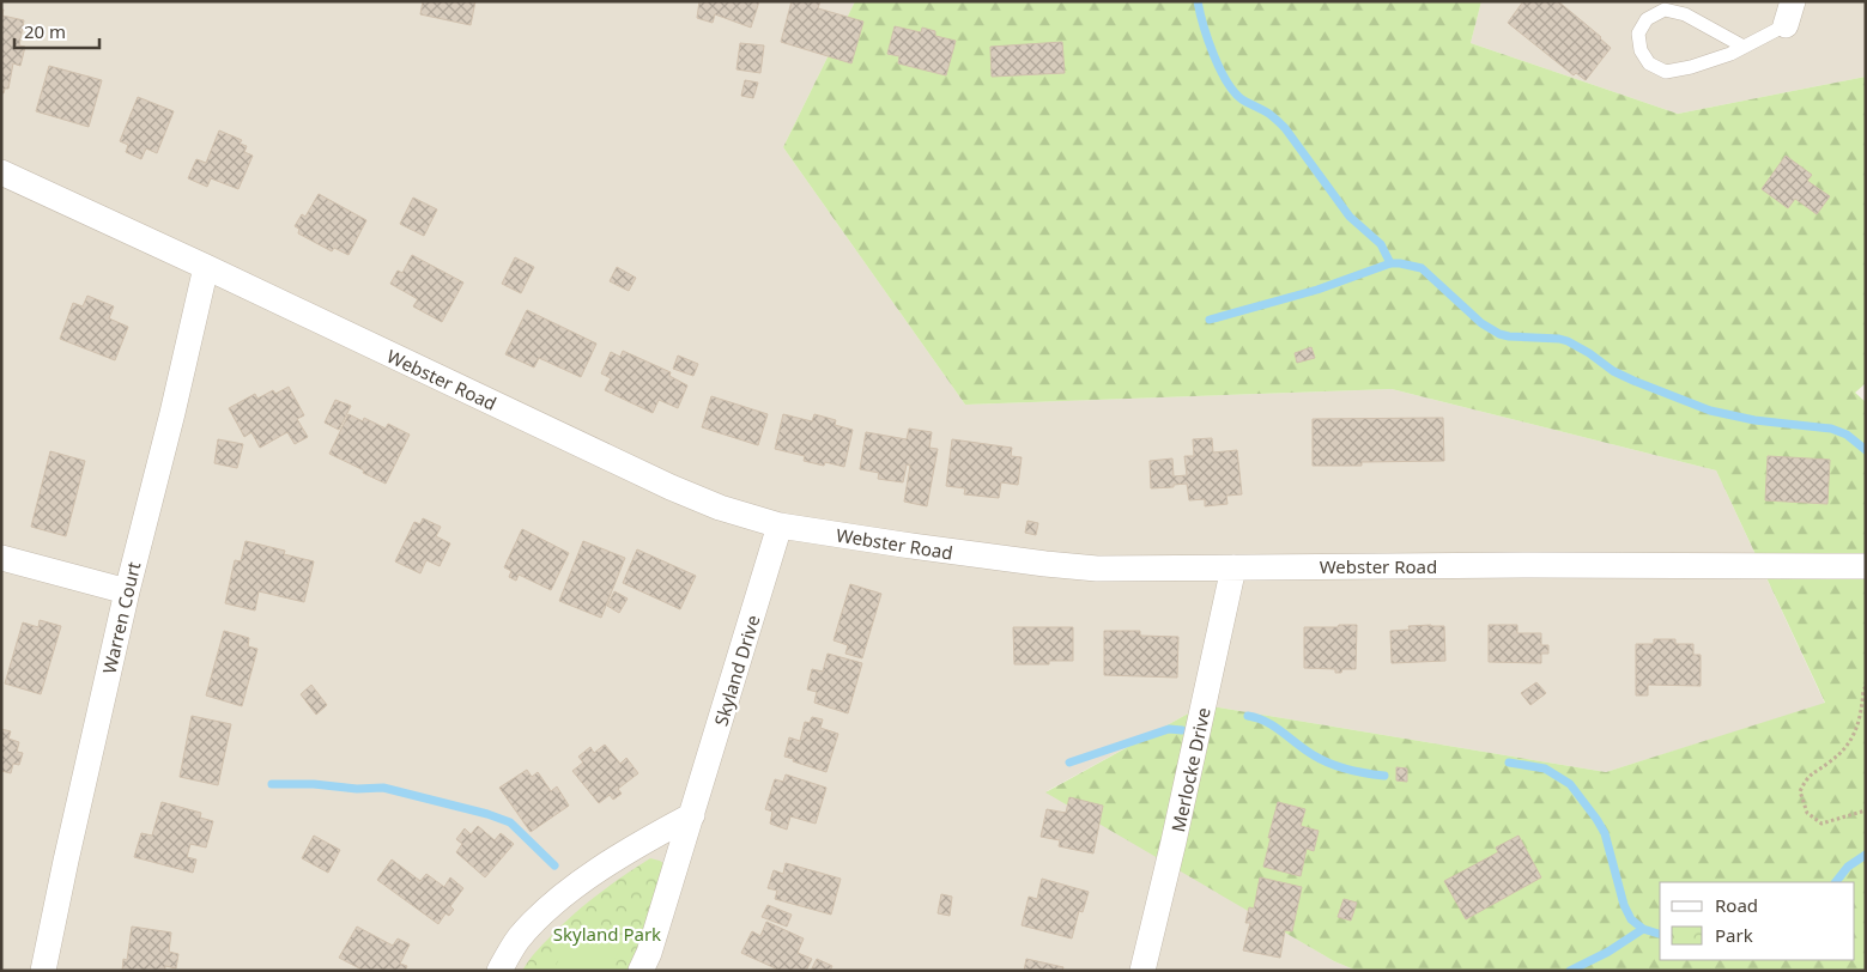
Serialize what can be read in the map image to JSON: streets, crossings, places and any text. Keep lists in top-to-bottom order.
{
  "streets": {
    "street": [
      "Webster Road",
      "Warren Court",
      "Skyland Drive",
      "Merlocke Drive"
    ]
  },
  "crossings": [
    ["Webster Road", "Warren Court"],
    ["Webster Road", "Skyland Drive"],
    ["Webster Road", "Merlocke Drive"]
  ],
  "parks": ["Skyland Park"],
  "legend": ["Road", "Park"],
  "scale_bar": "20 m"
}
